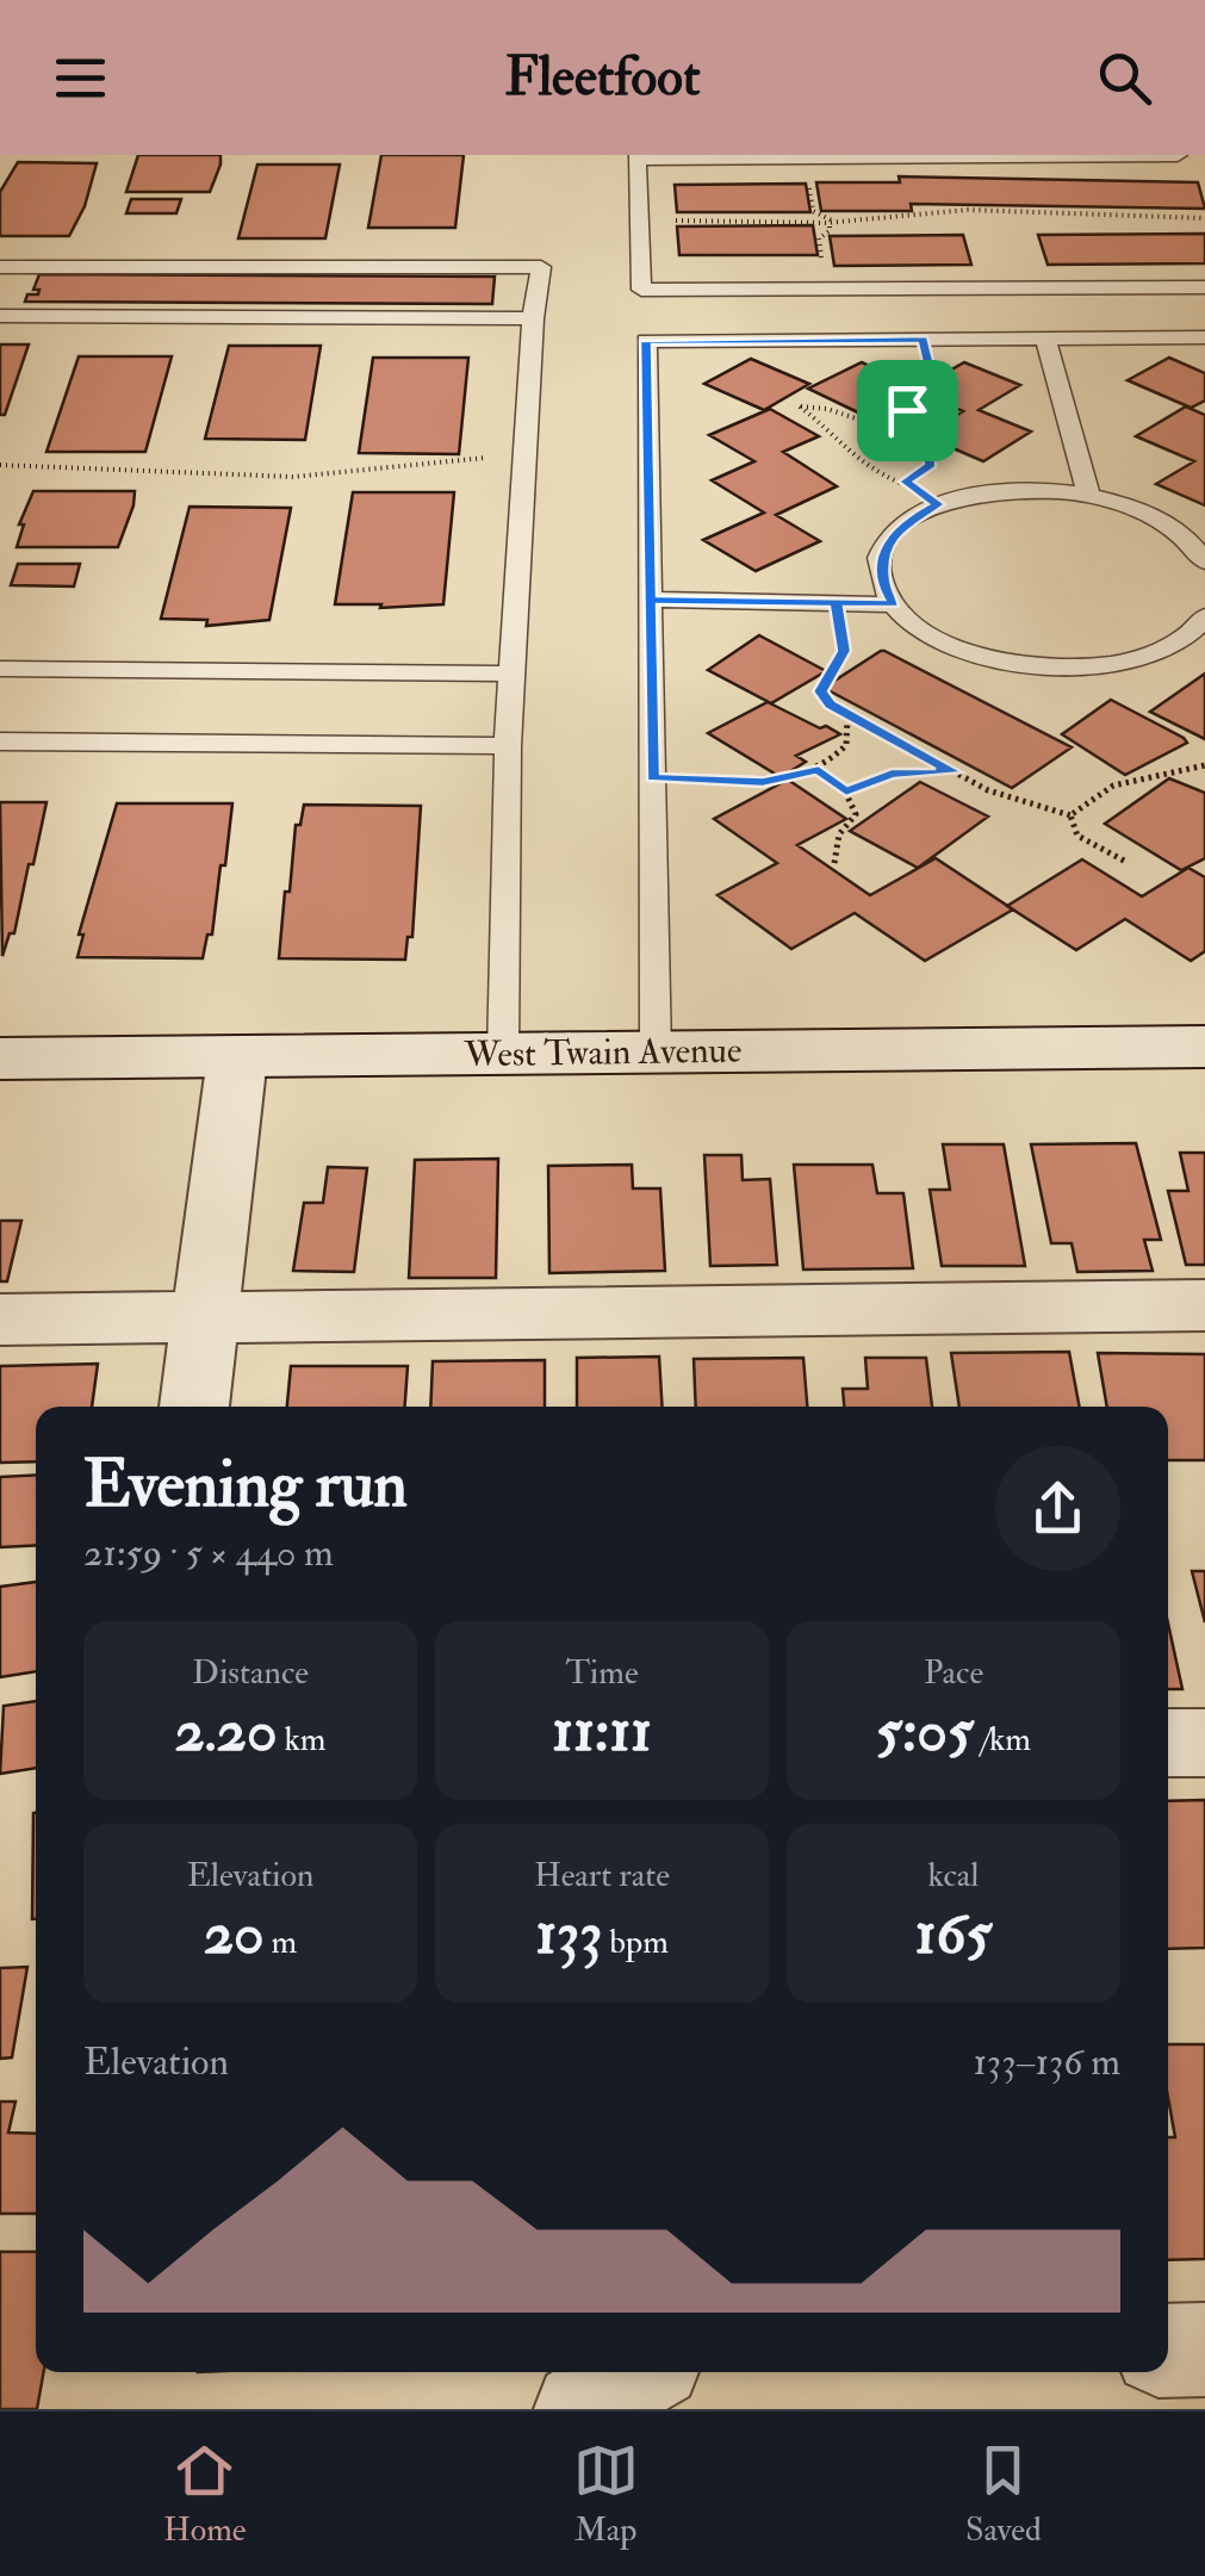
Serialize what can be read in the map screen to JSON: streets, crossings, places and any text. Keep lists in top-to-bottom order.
{
  "streets": {
    "street": ["West Twain Avenue"]
  },
  "page": {
    "header": "Fleetfoot",
    "heading": ["Evening run", "21:59 · 5 × 440 m"],
    "stats": [
      ["Distance", "2.20 km"],
      ["Time", "11:11"],
      ["Pace", "5:05 /km"],
      ["Elevation", "20 m"],
      ["Heart rate", "133 bpm"],
      ["kcal", "165"]
    ],
    "chart": ["Elevation", "133–136 m"],
    "tabs": ["Home", "Map", "Saved"]
  }
}
